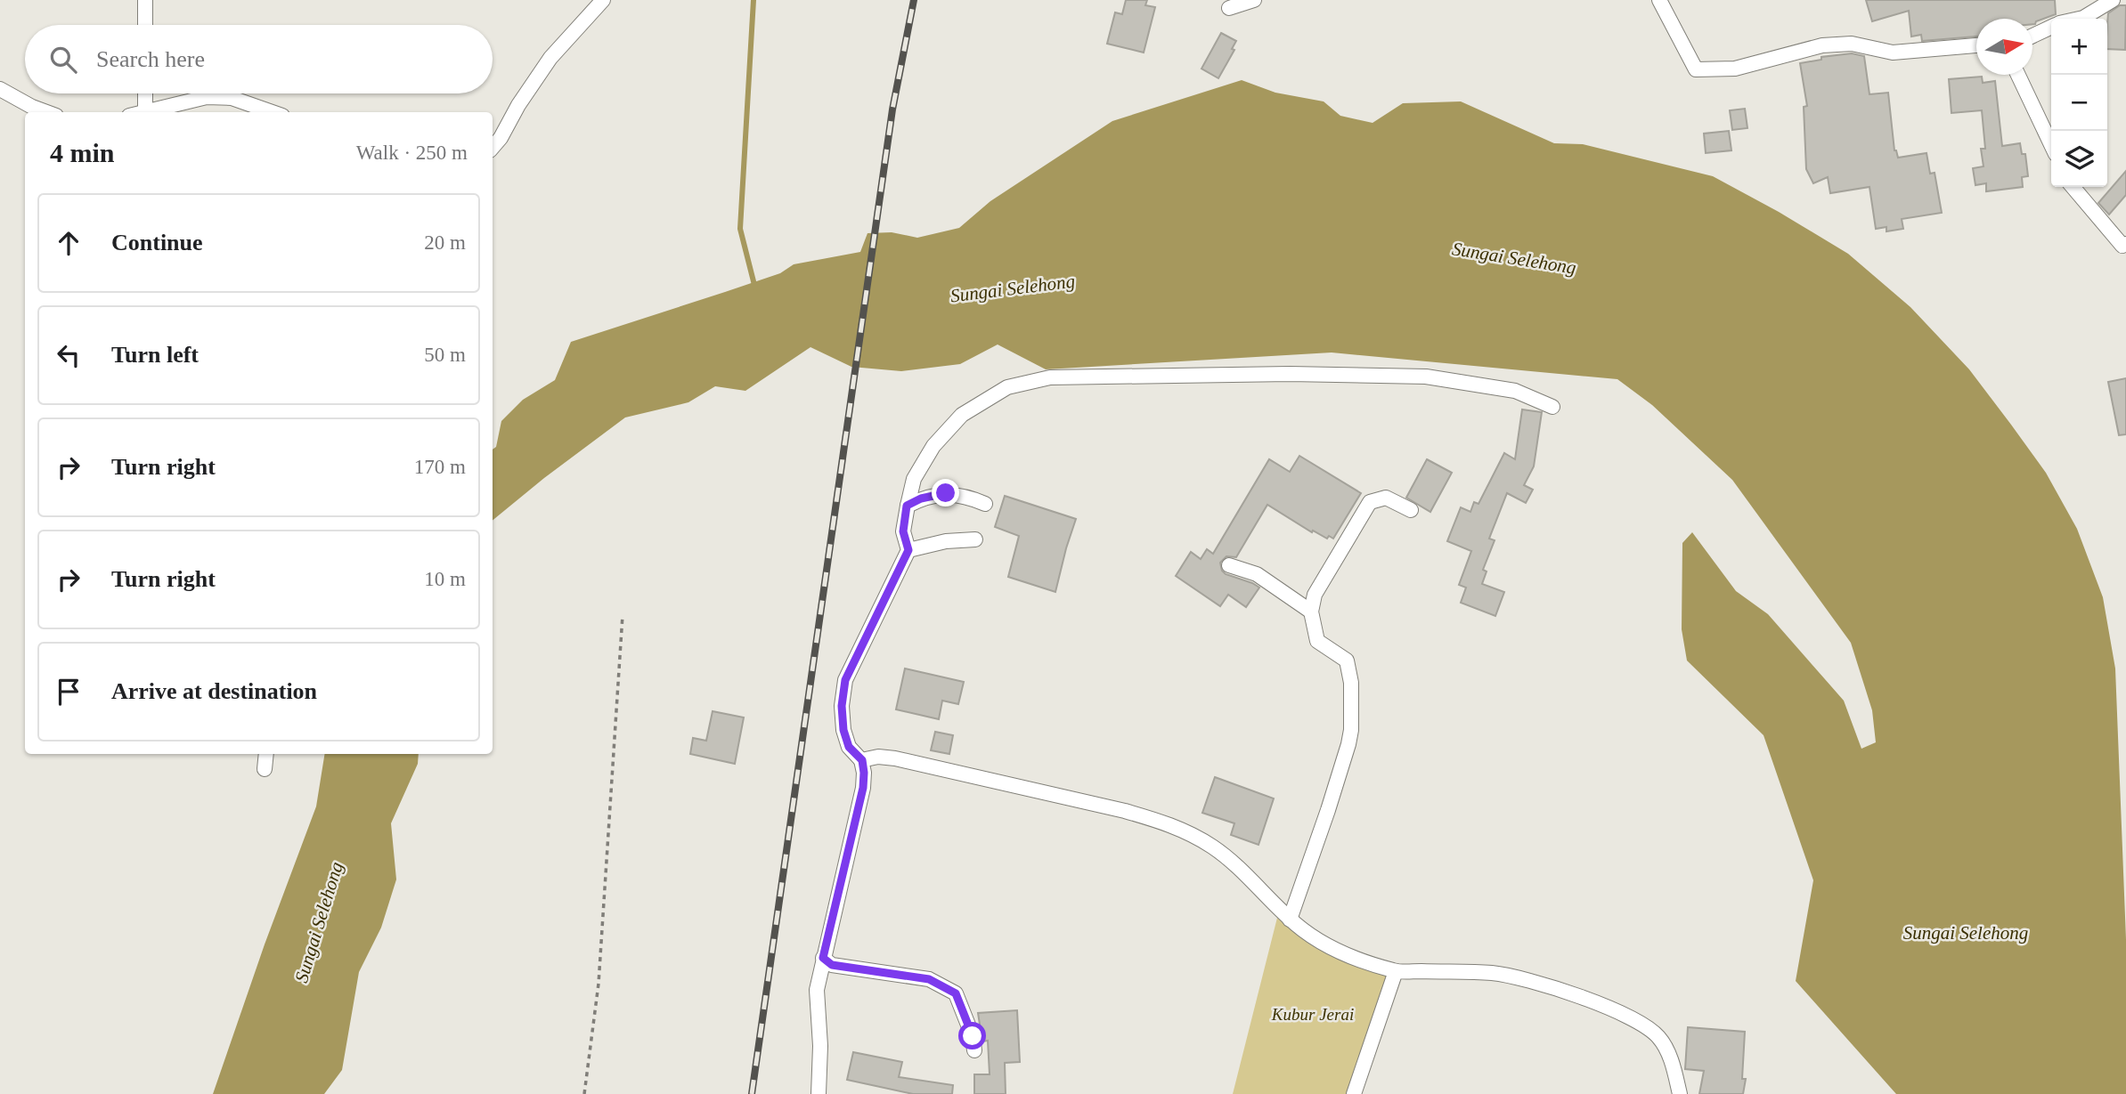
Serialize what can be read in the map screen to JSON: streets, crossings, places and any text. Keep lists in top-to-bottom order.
{
  "water": ["Sungai Selehong"],
  "parks": ["Kubur Jerai"],
  "north": "right",
  "page": {
    "map_buttons": ["+", "−"],
    "search": "Search here",
    "heading": ["4 min", "Walk · 250 m"],
    "list": [
      ["Continue", "20 m"],
      ["Turn left", "50 m"],
      ["Turn right", "170 m"],
      ["Turn right", "10 m"],
      "Arrive at destination"
    ]
  }
}
